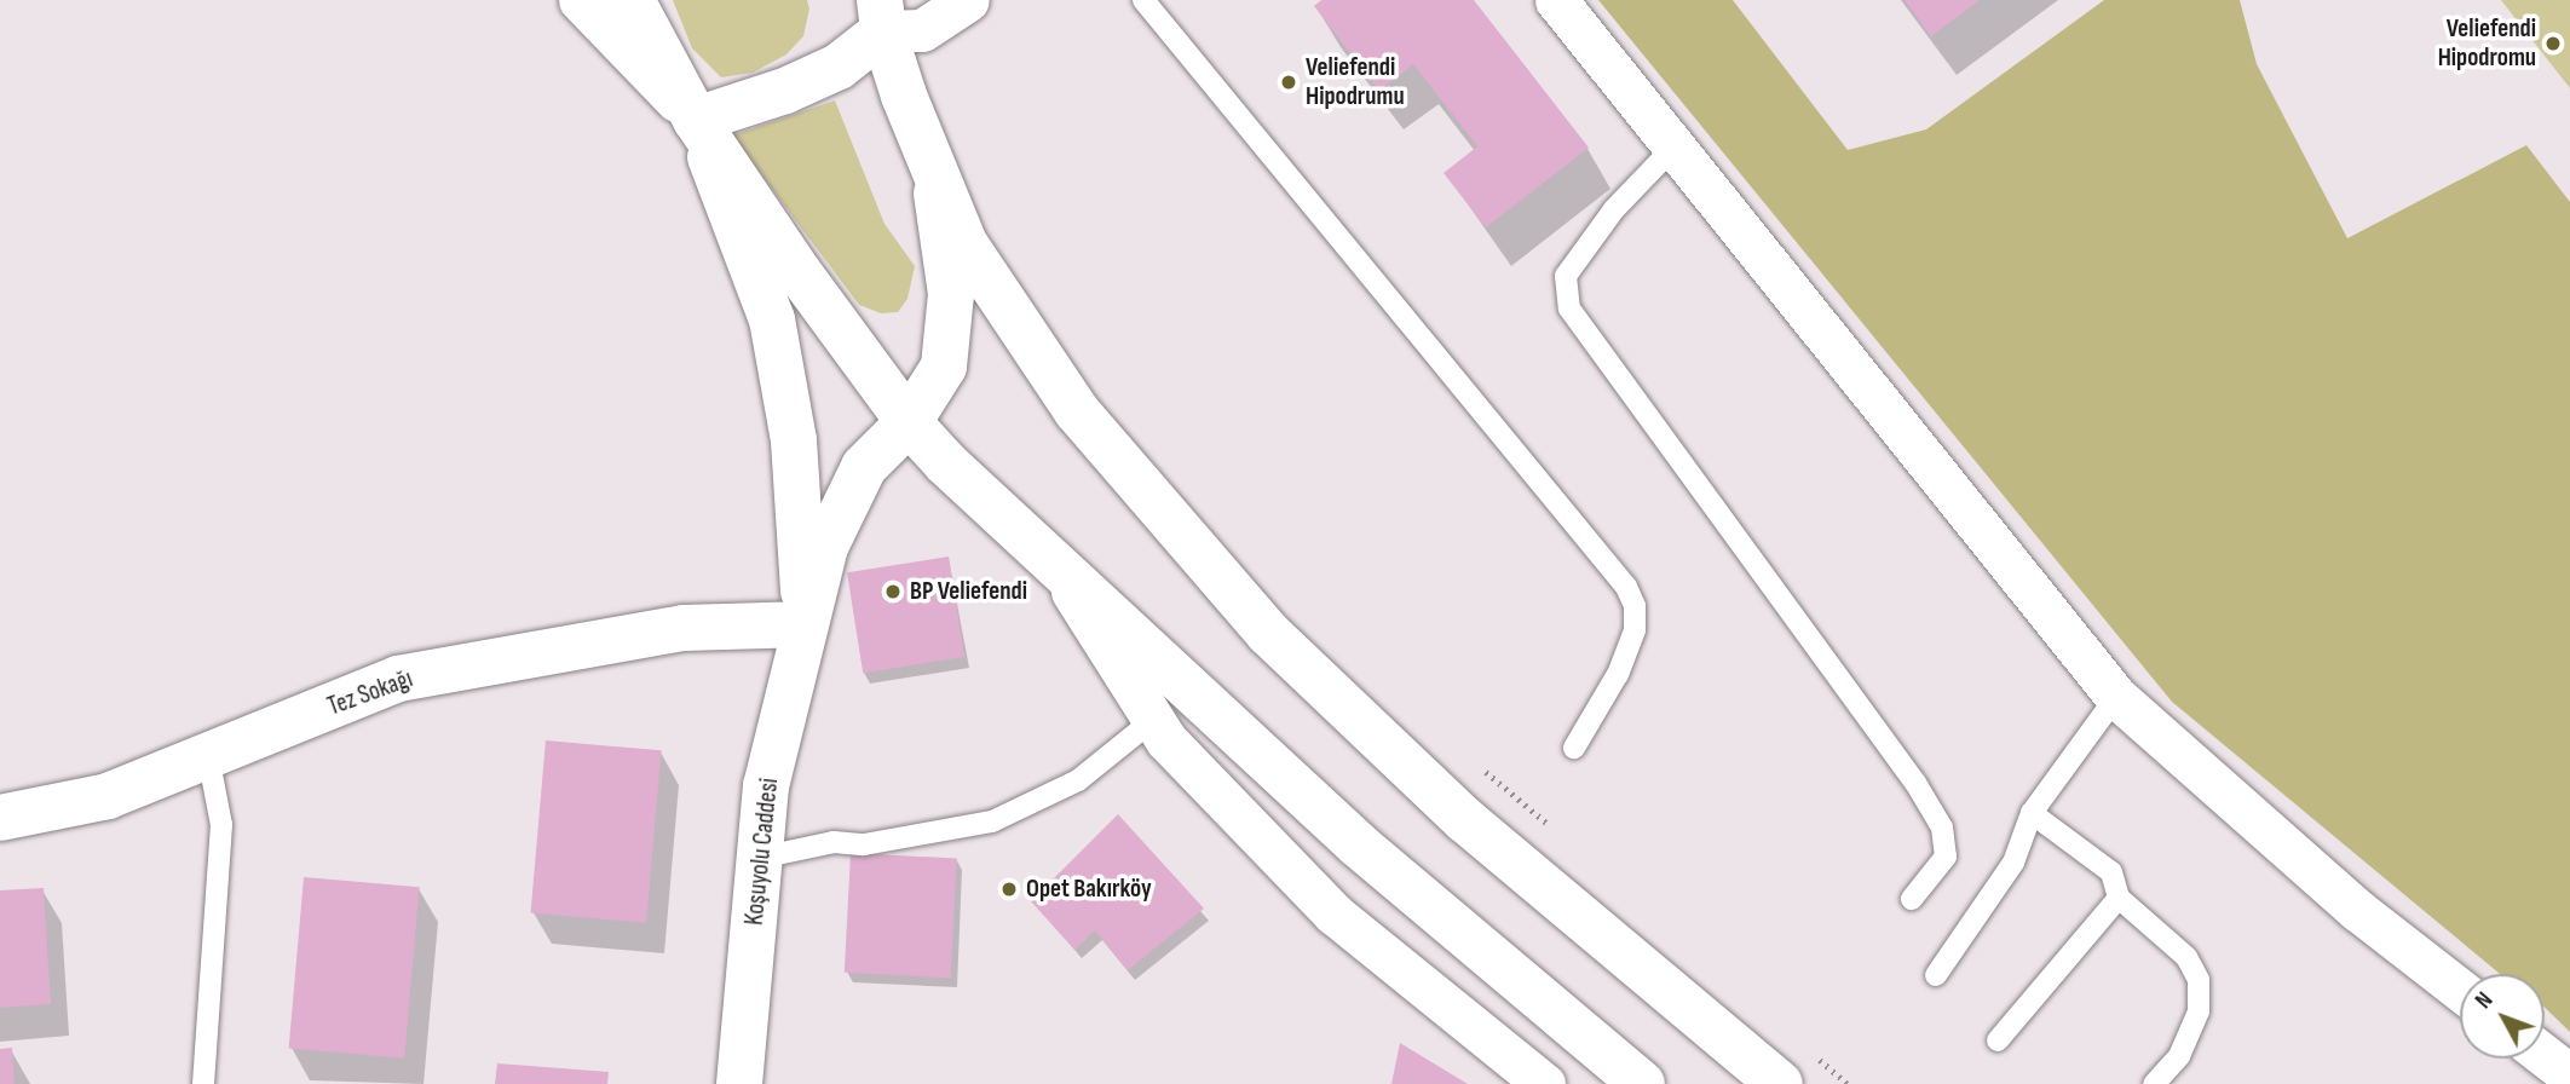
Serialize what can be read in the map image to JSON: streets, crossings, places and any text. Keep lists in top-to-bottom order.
{
  "streets": {
    "main road": ["Tez Sokağı", "Koşuyolu Caddesi"]
  },
  "crossings": [
    ["Tez Sokağı", "Koşuyolu Caddesi"]
  ],
  "places": [
    "Veliefendi Hipodromu",
    "Veliefendi Hipodrumu",
    "BP Veliefendi",
    "Opet Bakırköy"
  ],
  "north": "top left"
}
